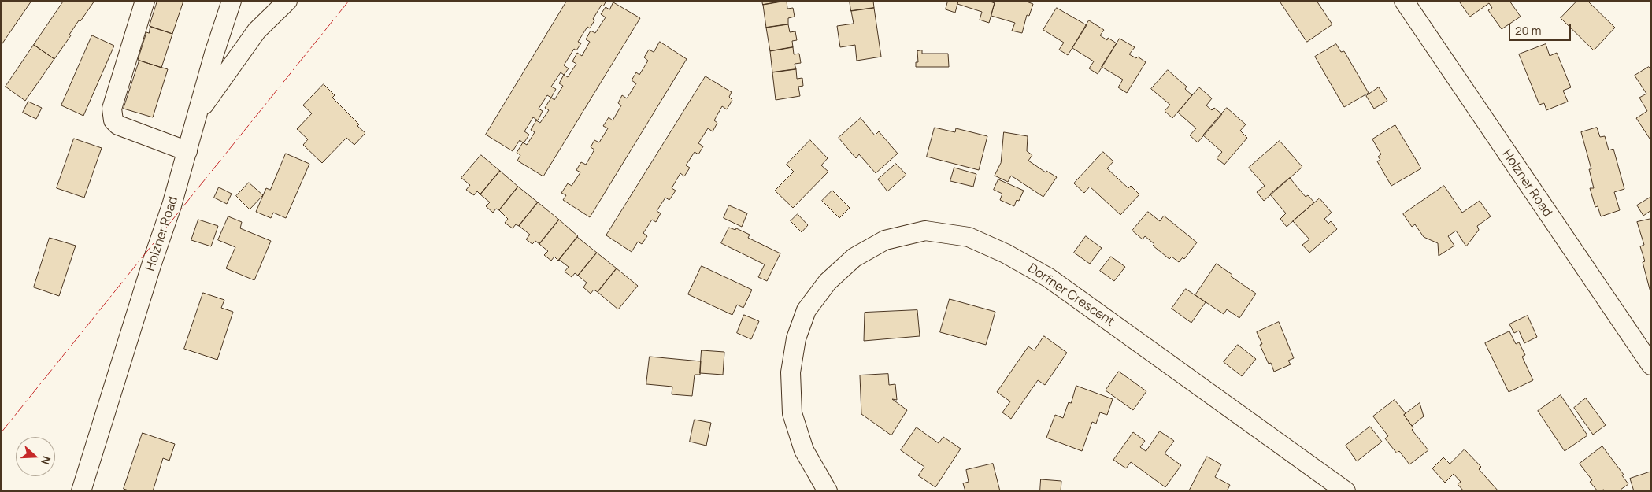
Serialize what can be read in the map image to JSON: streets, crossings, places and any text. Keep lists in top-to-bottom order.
{
  "streets": {
    "street": ["Holzner Road", "Dorfner Crescent"]
  },
  "scale_bar": "20 m",
  "north": "right"
}
